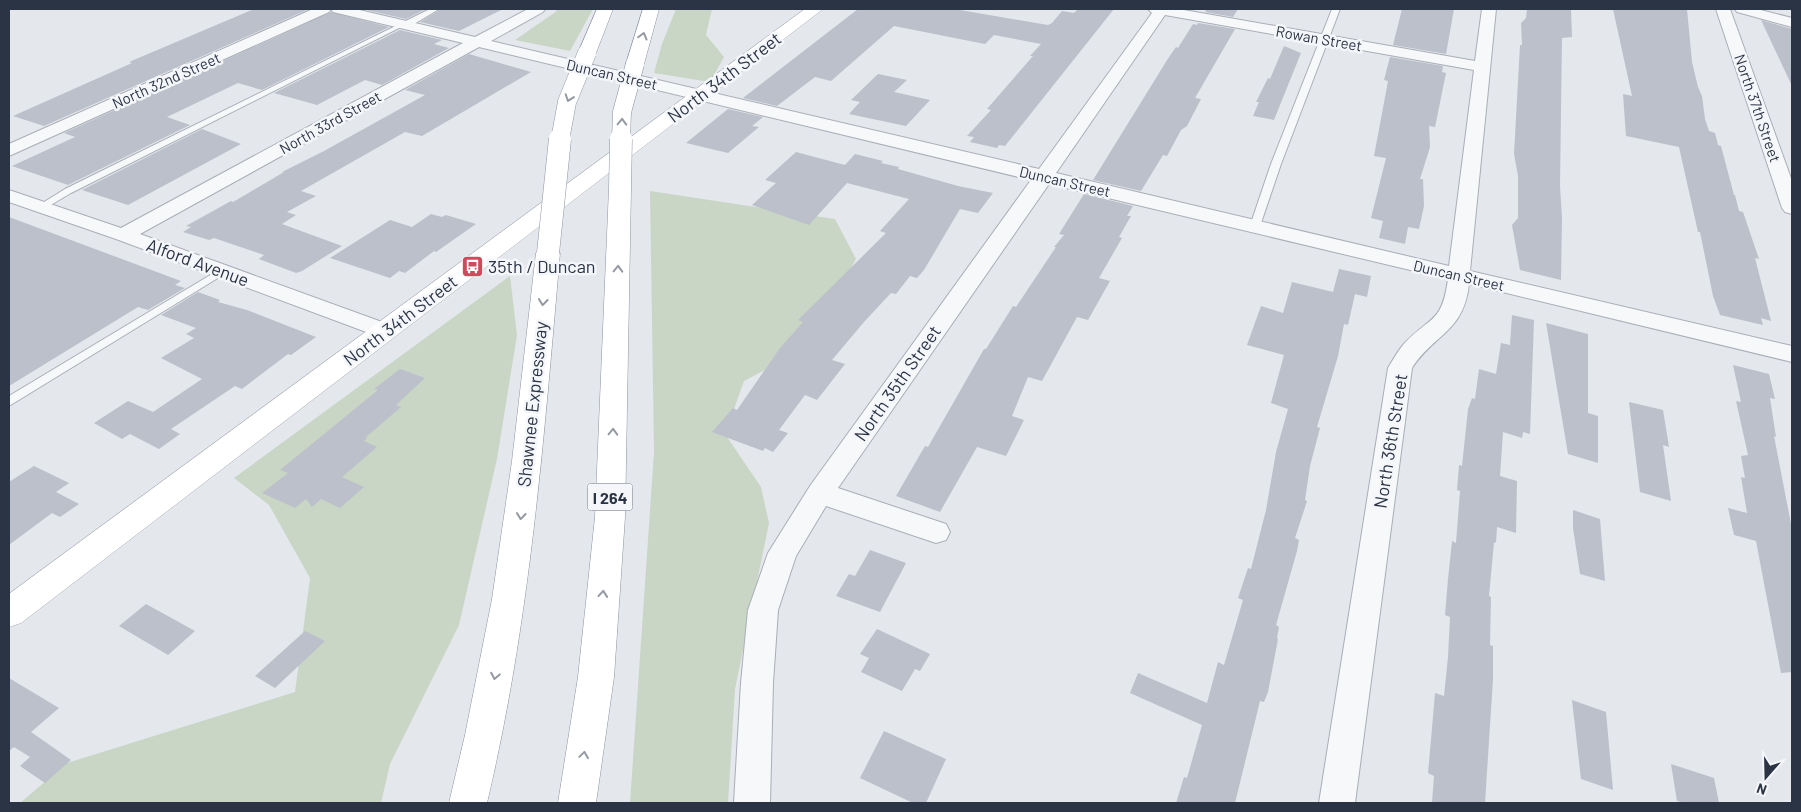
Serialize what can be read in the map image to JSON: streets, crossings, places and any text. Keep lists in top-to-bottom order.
{
  "streets": {
    "main road": ["North 34th Street", "Shawnee Expressway", "I 264"],
    "street": [
      "Rowan Street",
      "Duncan Street",
      "North 32nd Street",
      "North 37th Street",
      "North 33rd Street",
      "Alford Avenue",
      "North 35th Street",
      "North 36th Street"
    ]
  },
  "crossings": [
    ["Rowan Street", "North 35th Street"],
    ["Rowan Street", "North 36th Street"],
    ["Duncan Street", "North 34th Street"],
    ["Duncan Street", "North 33rd Street"],
    ["Duncan Street", "North 35th Street"],
    ["Duncan Street", "North 36th Street"],
    ["North 34th Street", "Alford Avenue"],
    ["North 33rd Street", "Alford Avenue"]
  ],
  "places": {
    "bus stop": ["35th / Duncan"]
  },
  "north": "bottom"
}
